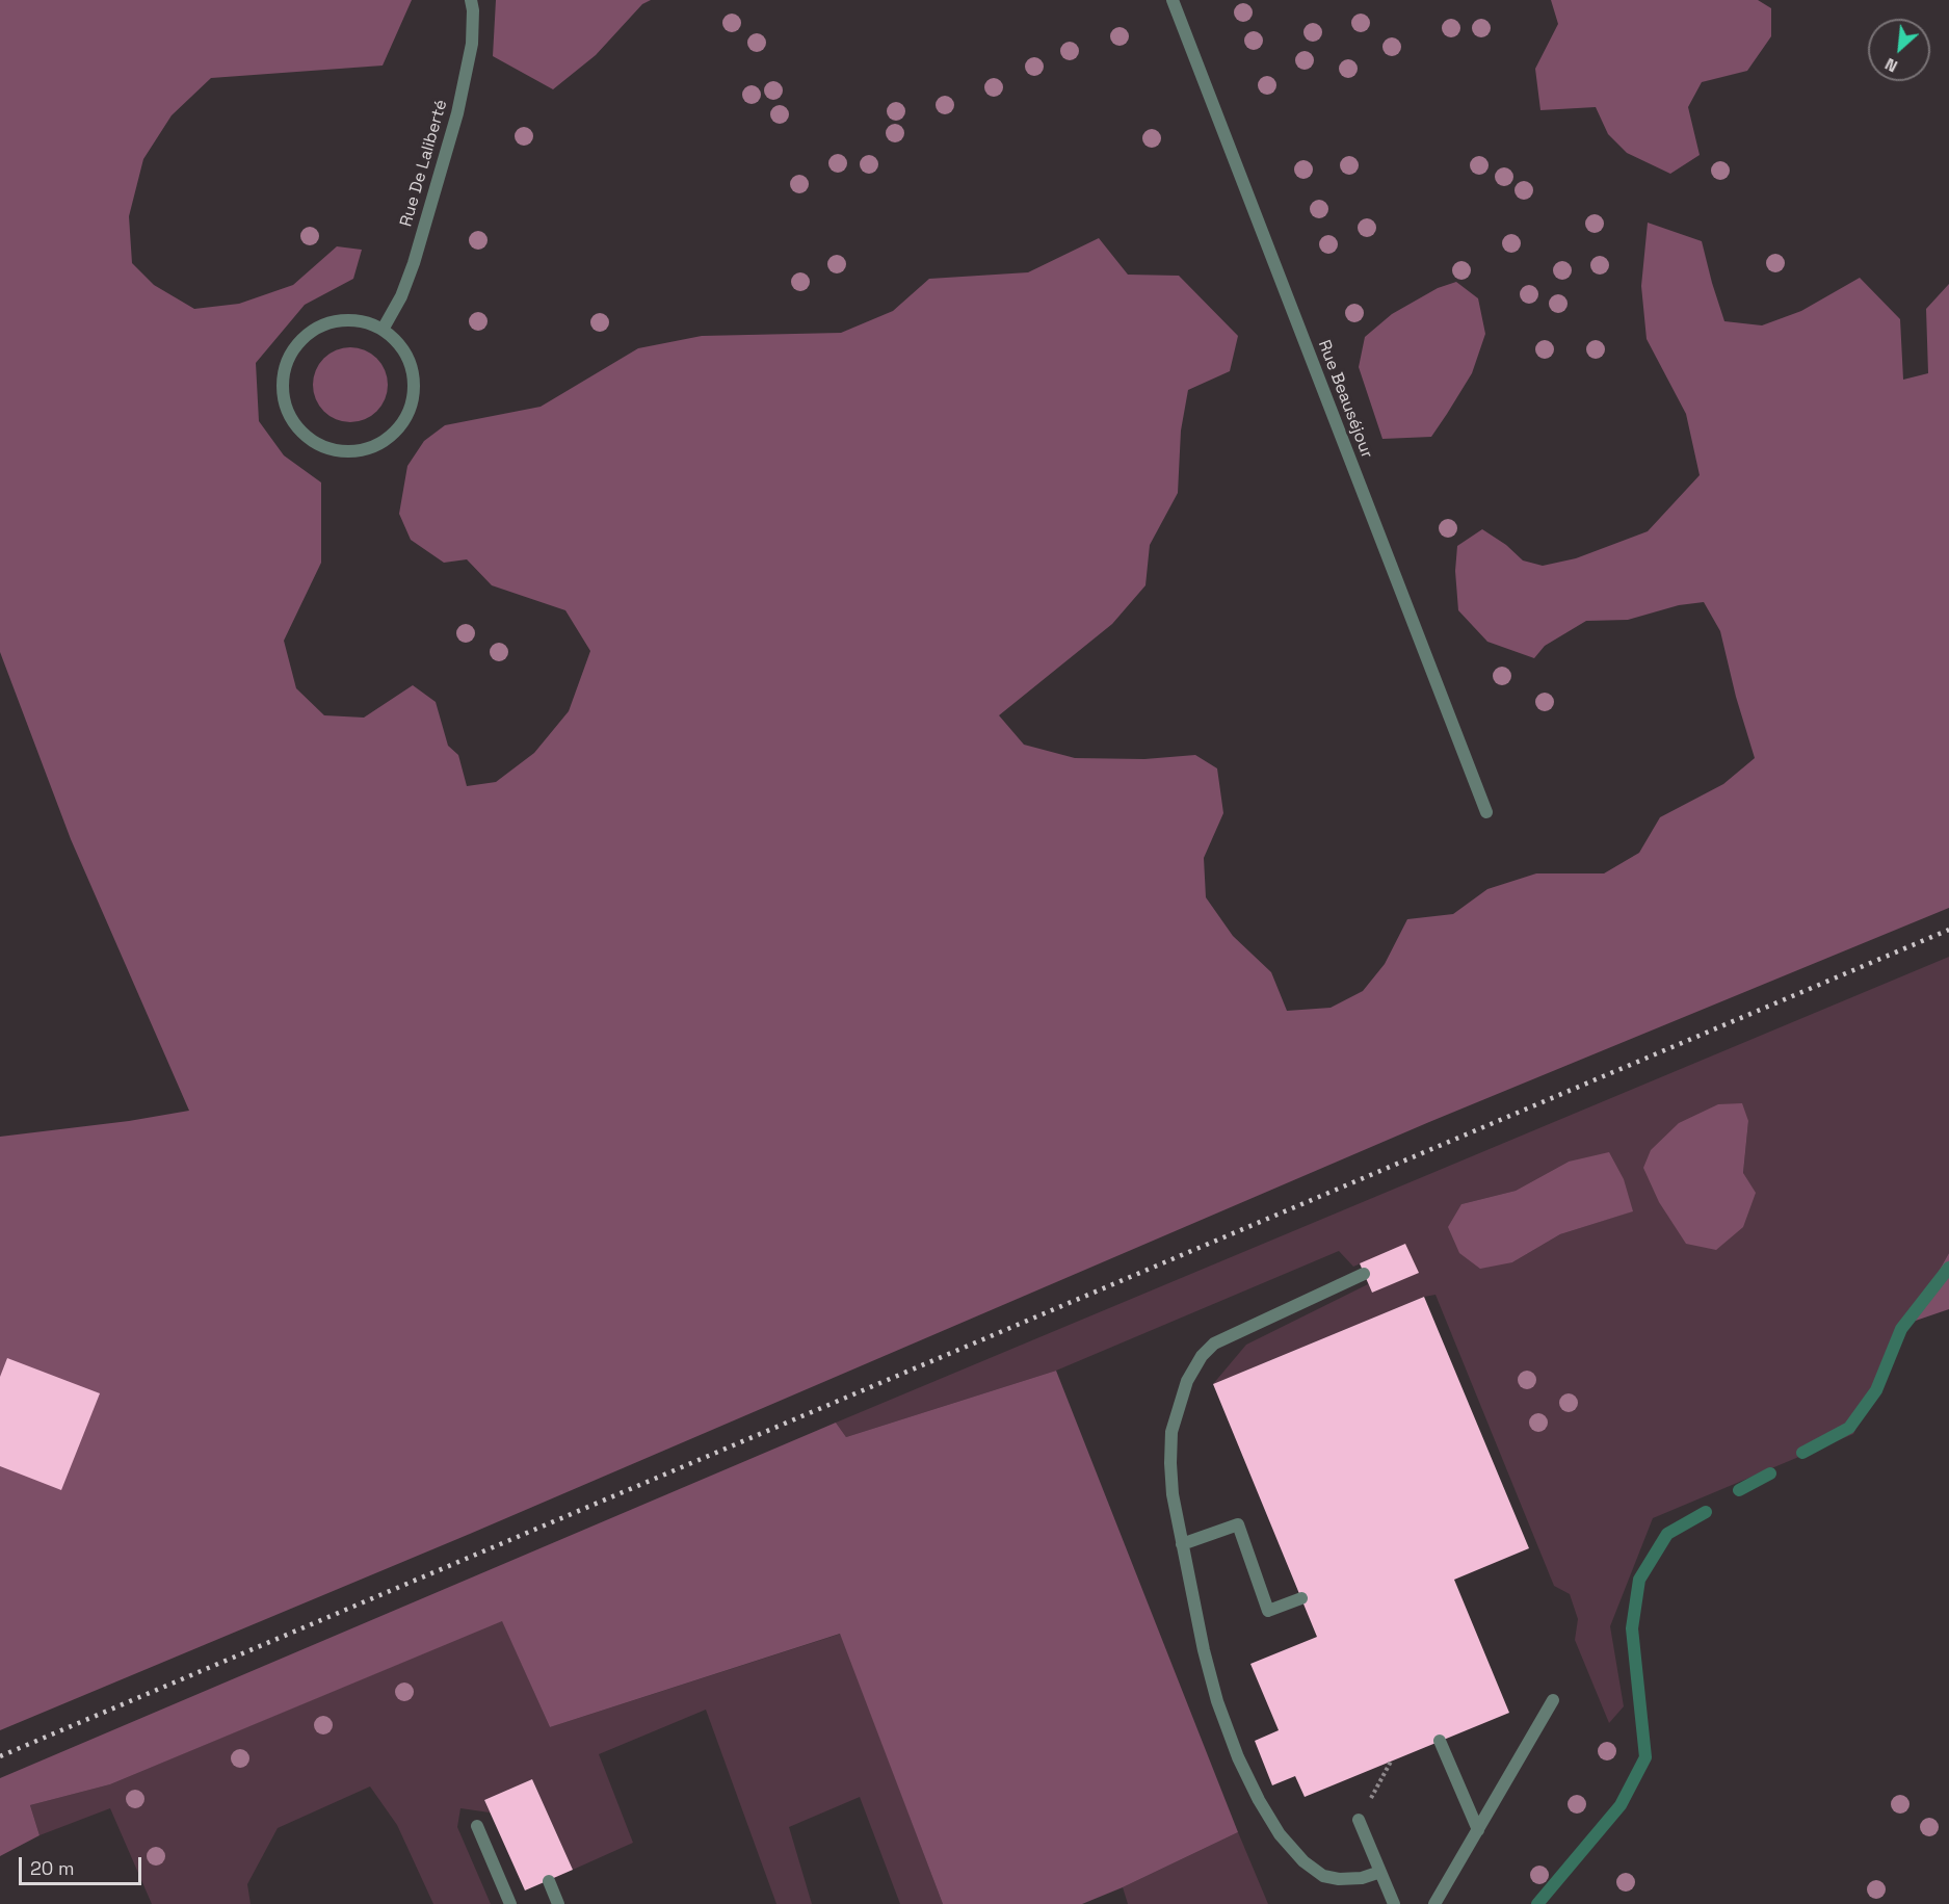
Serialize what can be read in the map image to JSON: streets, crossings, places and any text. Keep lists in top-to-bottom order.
{
  "streets": {
    "street": ["Rue De Laliberté", "Rue Beauséjour"]
  },
  "scale_bar": "20 m",
  "north": "bottom left"
}
